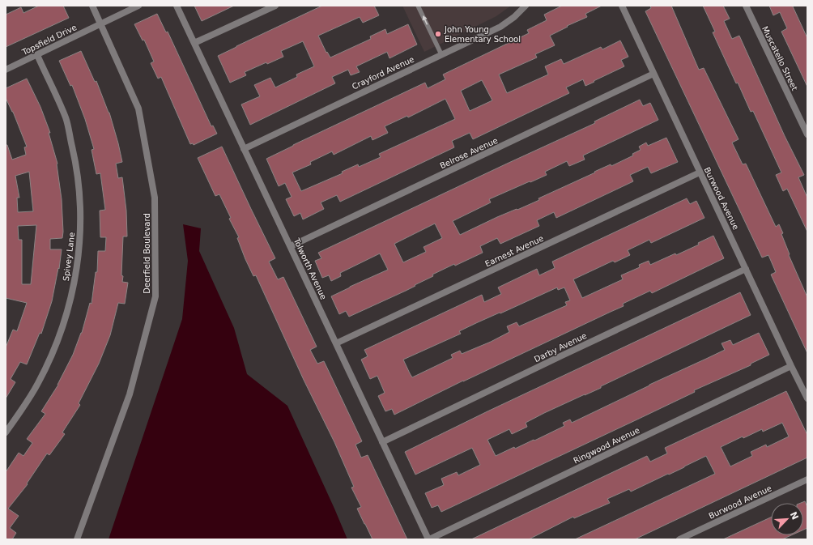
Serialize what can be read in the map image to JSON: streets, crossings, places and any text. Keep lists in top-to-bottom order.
{
  "streets": {
    "street": [
      "Topsfield Drive",
      "Muscatello Street",
      "Crayford Avenue",
      "Belrose Avenue",
      "Burwood Avenue",
      "Earnest Avenue",
      "Deerfield Boulevard",
      "Spivey Lane",
      "Tolworth Avenue",
      "Darby Avenue",
      "Ringwood Avenue"
    ]
  },
  "crossings": [
    ["Topsfield Drive", "Deerfield Boulevard"],
    ["Topsfield Drive", "Spivey Lane"],
    ["Crayford Avenue", "Tolworth Avenue"],
    ["Belrose Avenue", "Burwood Avenue"],
    ["Belrose Avenue", "Tolworth Avenue"],
    ["Burwood Avenue", "Earnest Avenue"],
    ["Burwood Avenue", "Darby Avenue"],
    ["Burwood Avenue", "Ringwood Avenue"],
    ["Earnest Avenue", "Tolworth Avenue"],
    ["Tolworth Avenue", "Darby Avenue"],
    ["Tolworth Avenue", "Ringwood Avenue"]
  ],
  "places": ["John Young Elementary School"],
  "north": "top right"
}
